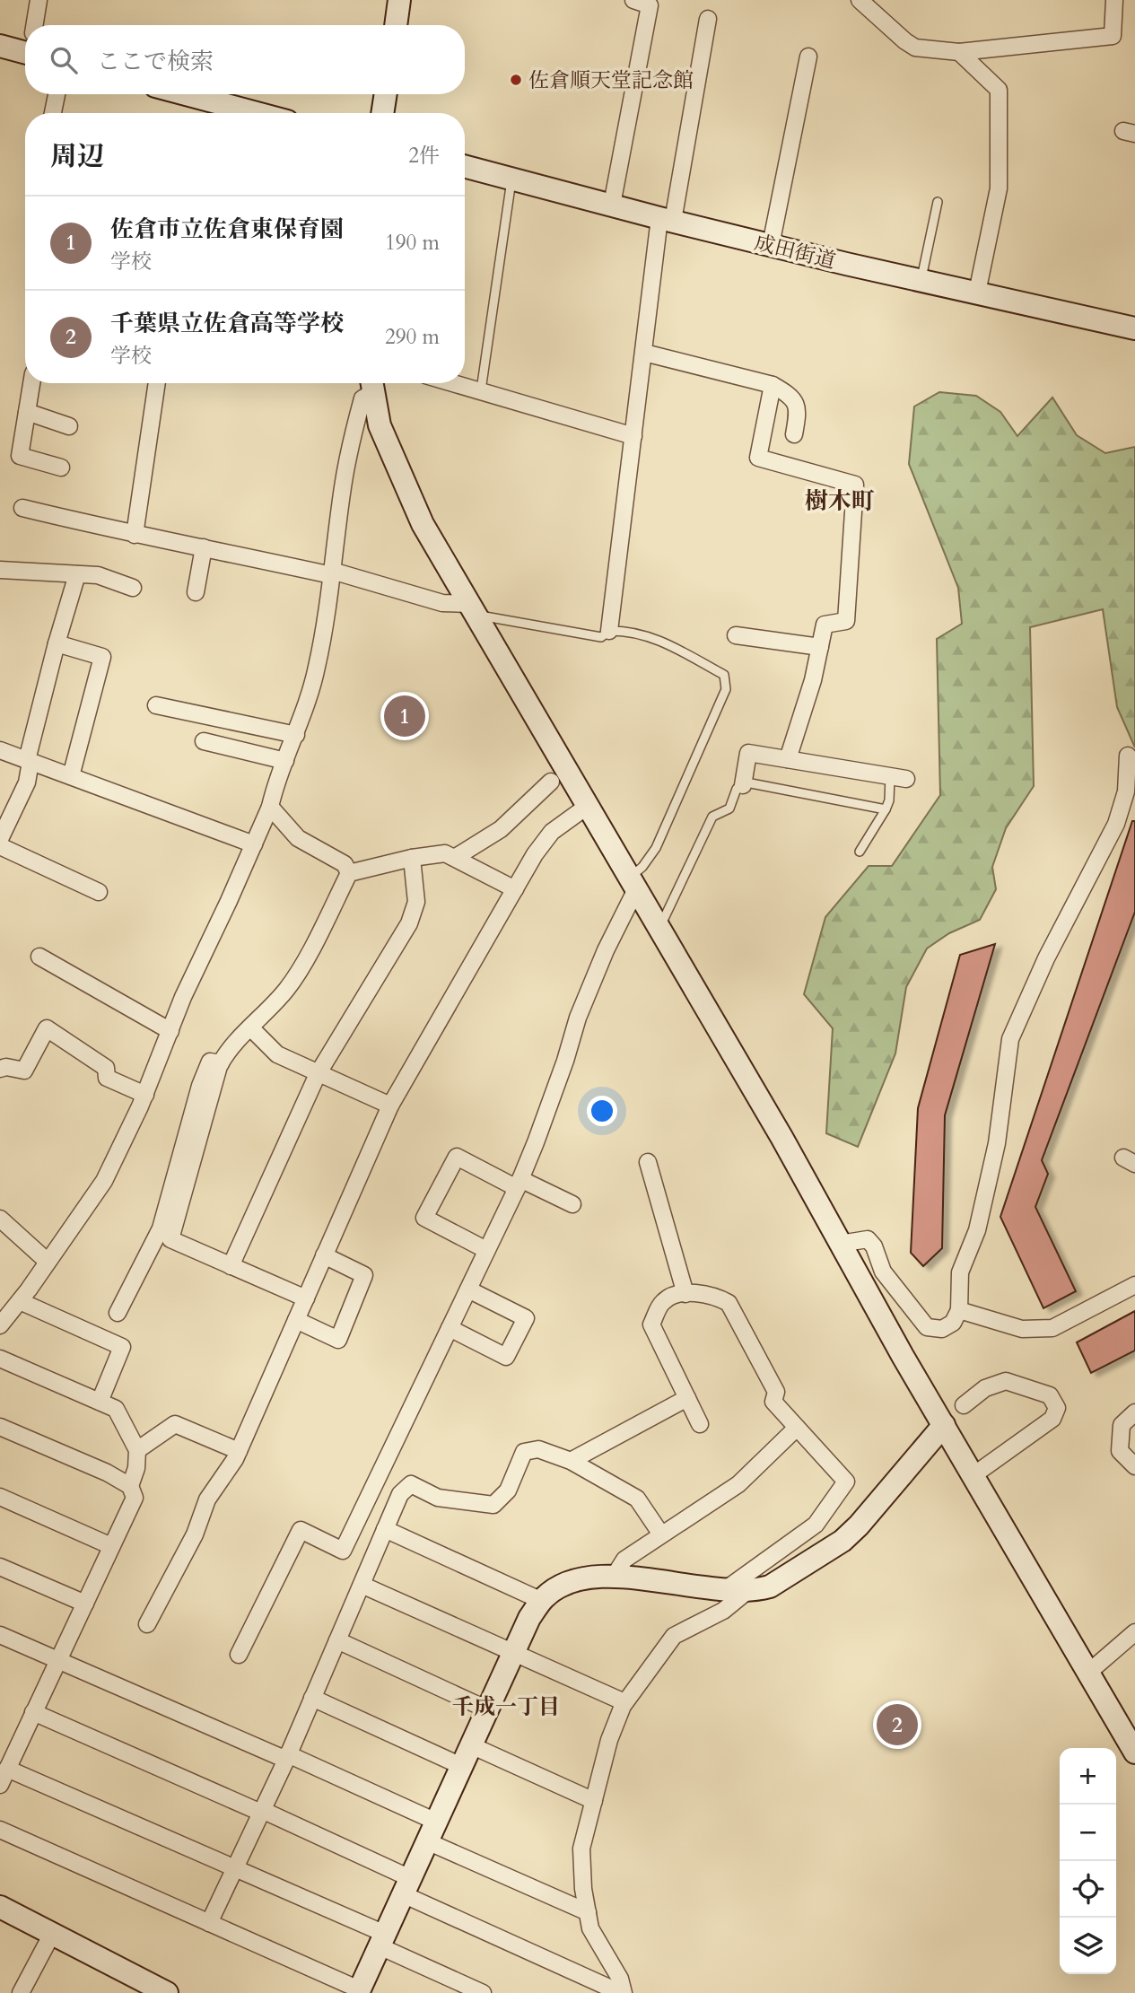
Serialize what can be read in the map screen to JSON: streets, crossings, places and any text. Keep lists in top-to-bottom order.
{
  "streets": {
    "street": ["成田街道"]
  },
  "districts": ["樹木町", "千成一丁目"],
  "places": ["佐倉順天堂記念館"],
  "page": {
    "search": "ここで検索",
    "heading": ["周辺", "2件"],
    "list": [
      {
        "mark": "1",
        "name": "佐倉市立佐倉東保育園",
        "note": "学校",
        "value": "190 m"
      },
      {
        "mark": "2",
        "name": "千葉県立佐倉高等学校",
        "note": "学校",
        "value": "290 m"
      }
    ],
    "pins": ["1", "2"],
    "map_buttons": ["+", "−"]
  }
}
